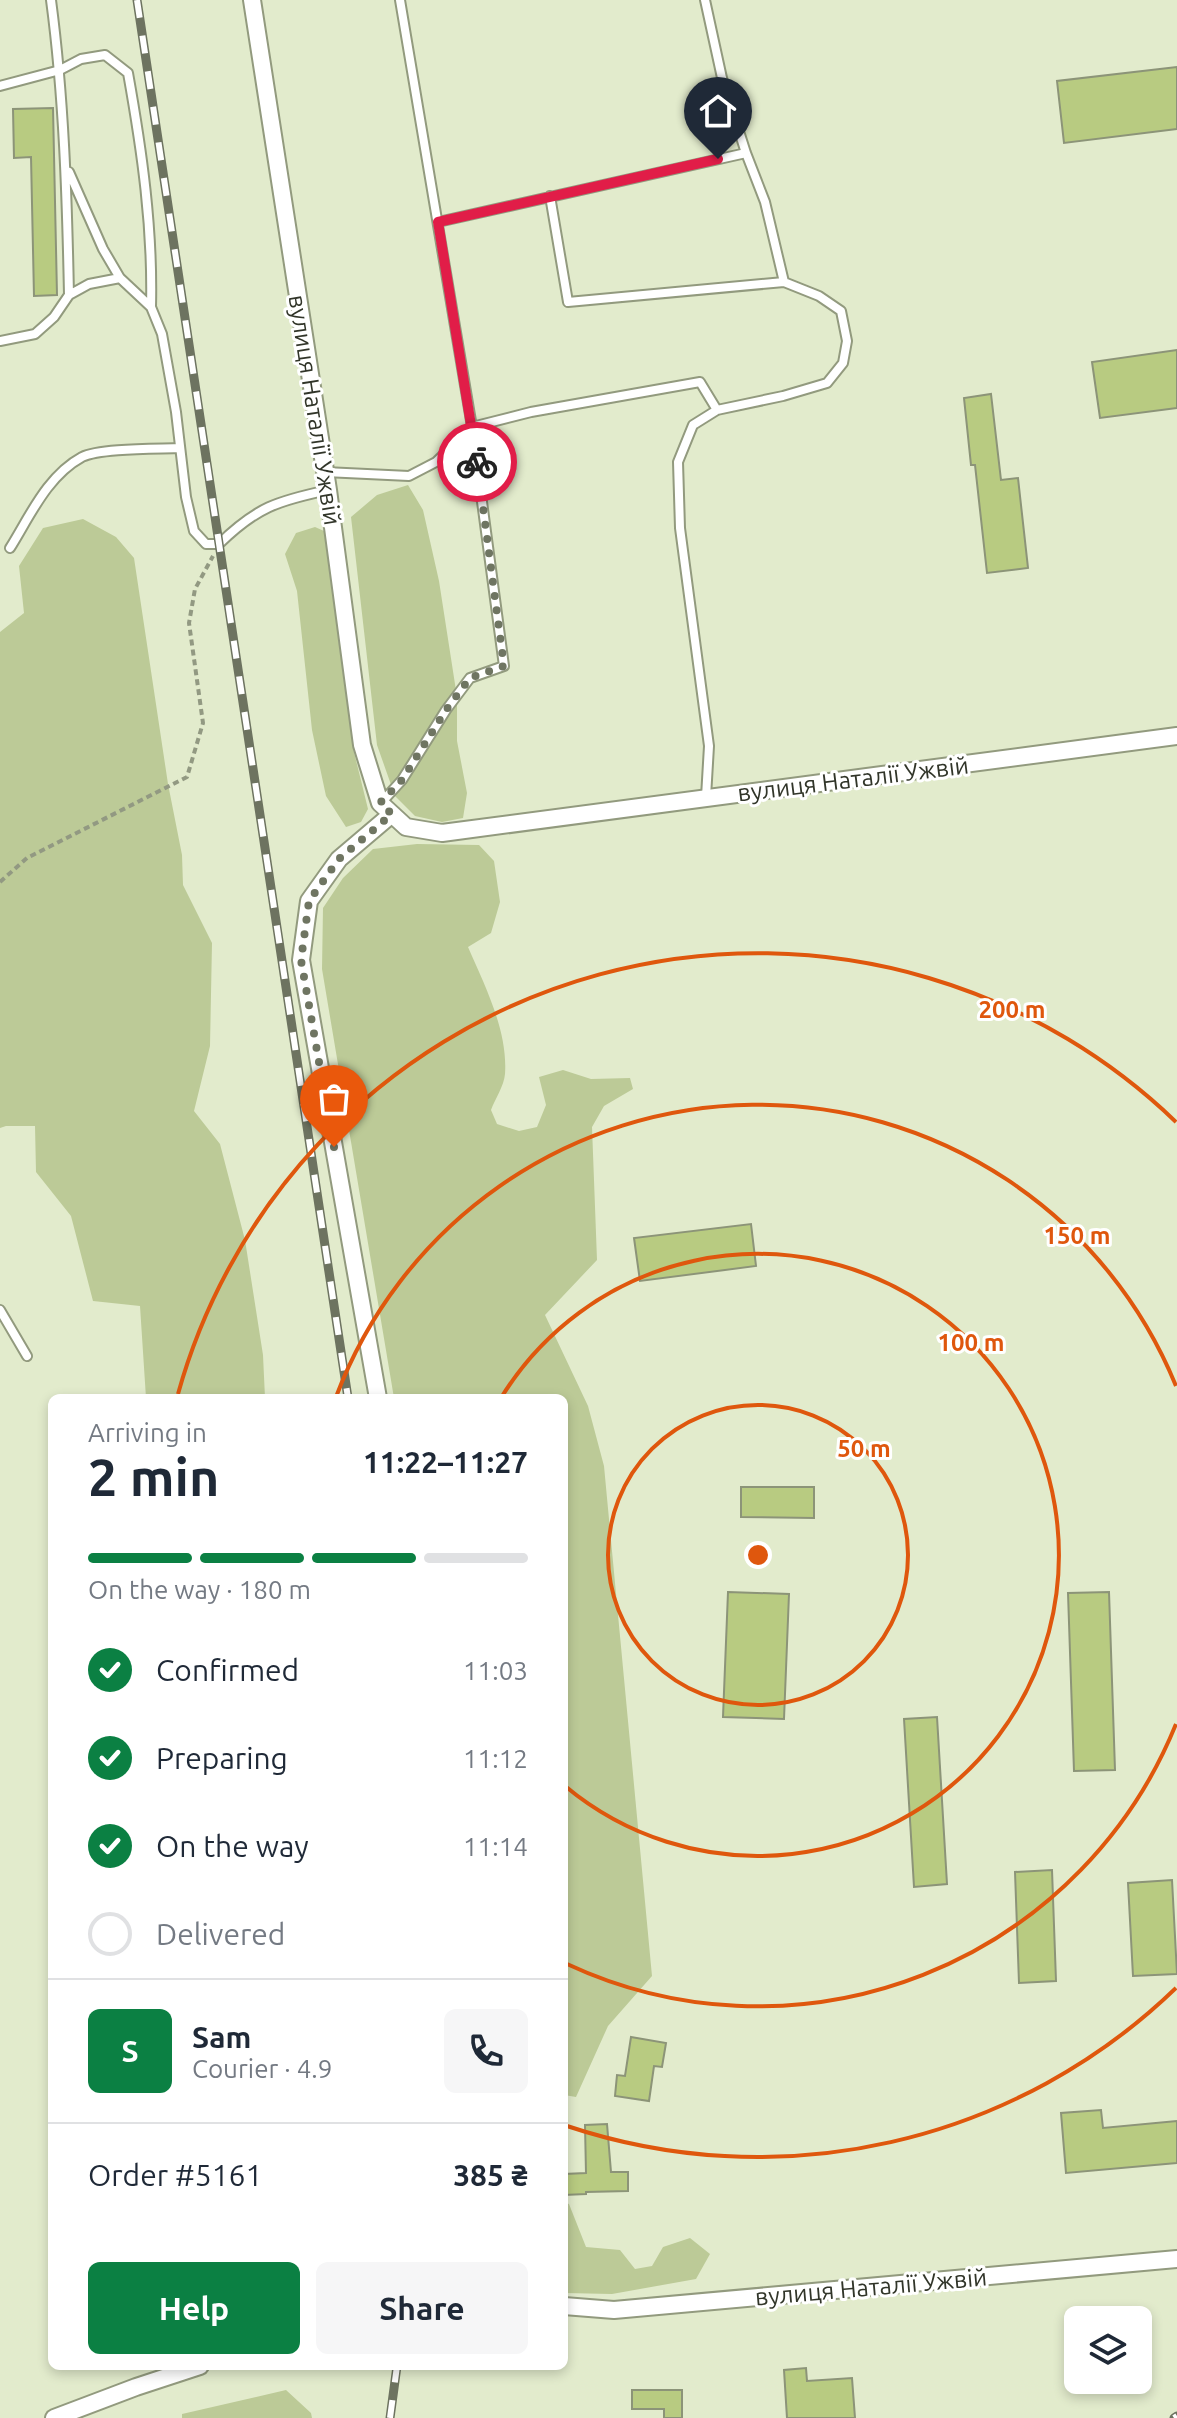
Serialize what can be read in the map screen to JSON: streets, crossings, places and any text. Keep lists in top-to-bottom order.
{
  "streets": {
    "street": ["вулиця Наталії Ужвій"]
  },
  "page": {
    "heading": ["2 min", "Arriving in", "11:22–11:27"],
    "panel": [
      "Sam",
      "Courier · 4.9",
      "Order #5161",
      "385 ₴"
    ],
    "bar": "On the way · 180 m",
    "list": [
      ["Confirmed", "11:03"],
      ["Preparing", "11:12"],
      ["On the way", "11:14"],
      "Delivered"
    ],
    "round": "S",
    "buttons": ["Help", "Share"]
  },
  "rings": [
    "200 m",
    "150 m",
    "100 m",
    "50 m"
  ]
}
